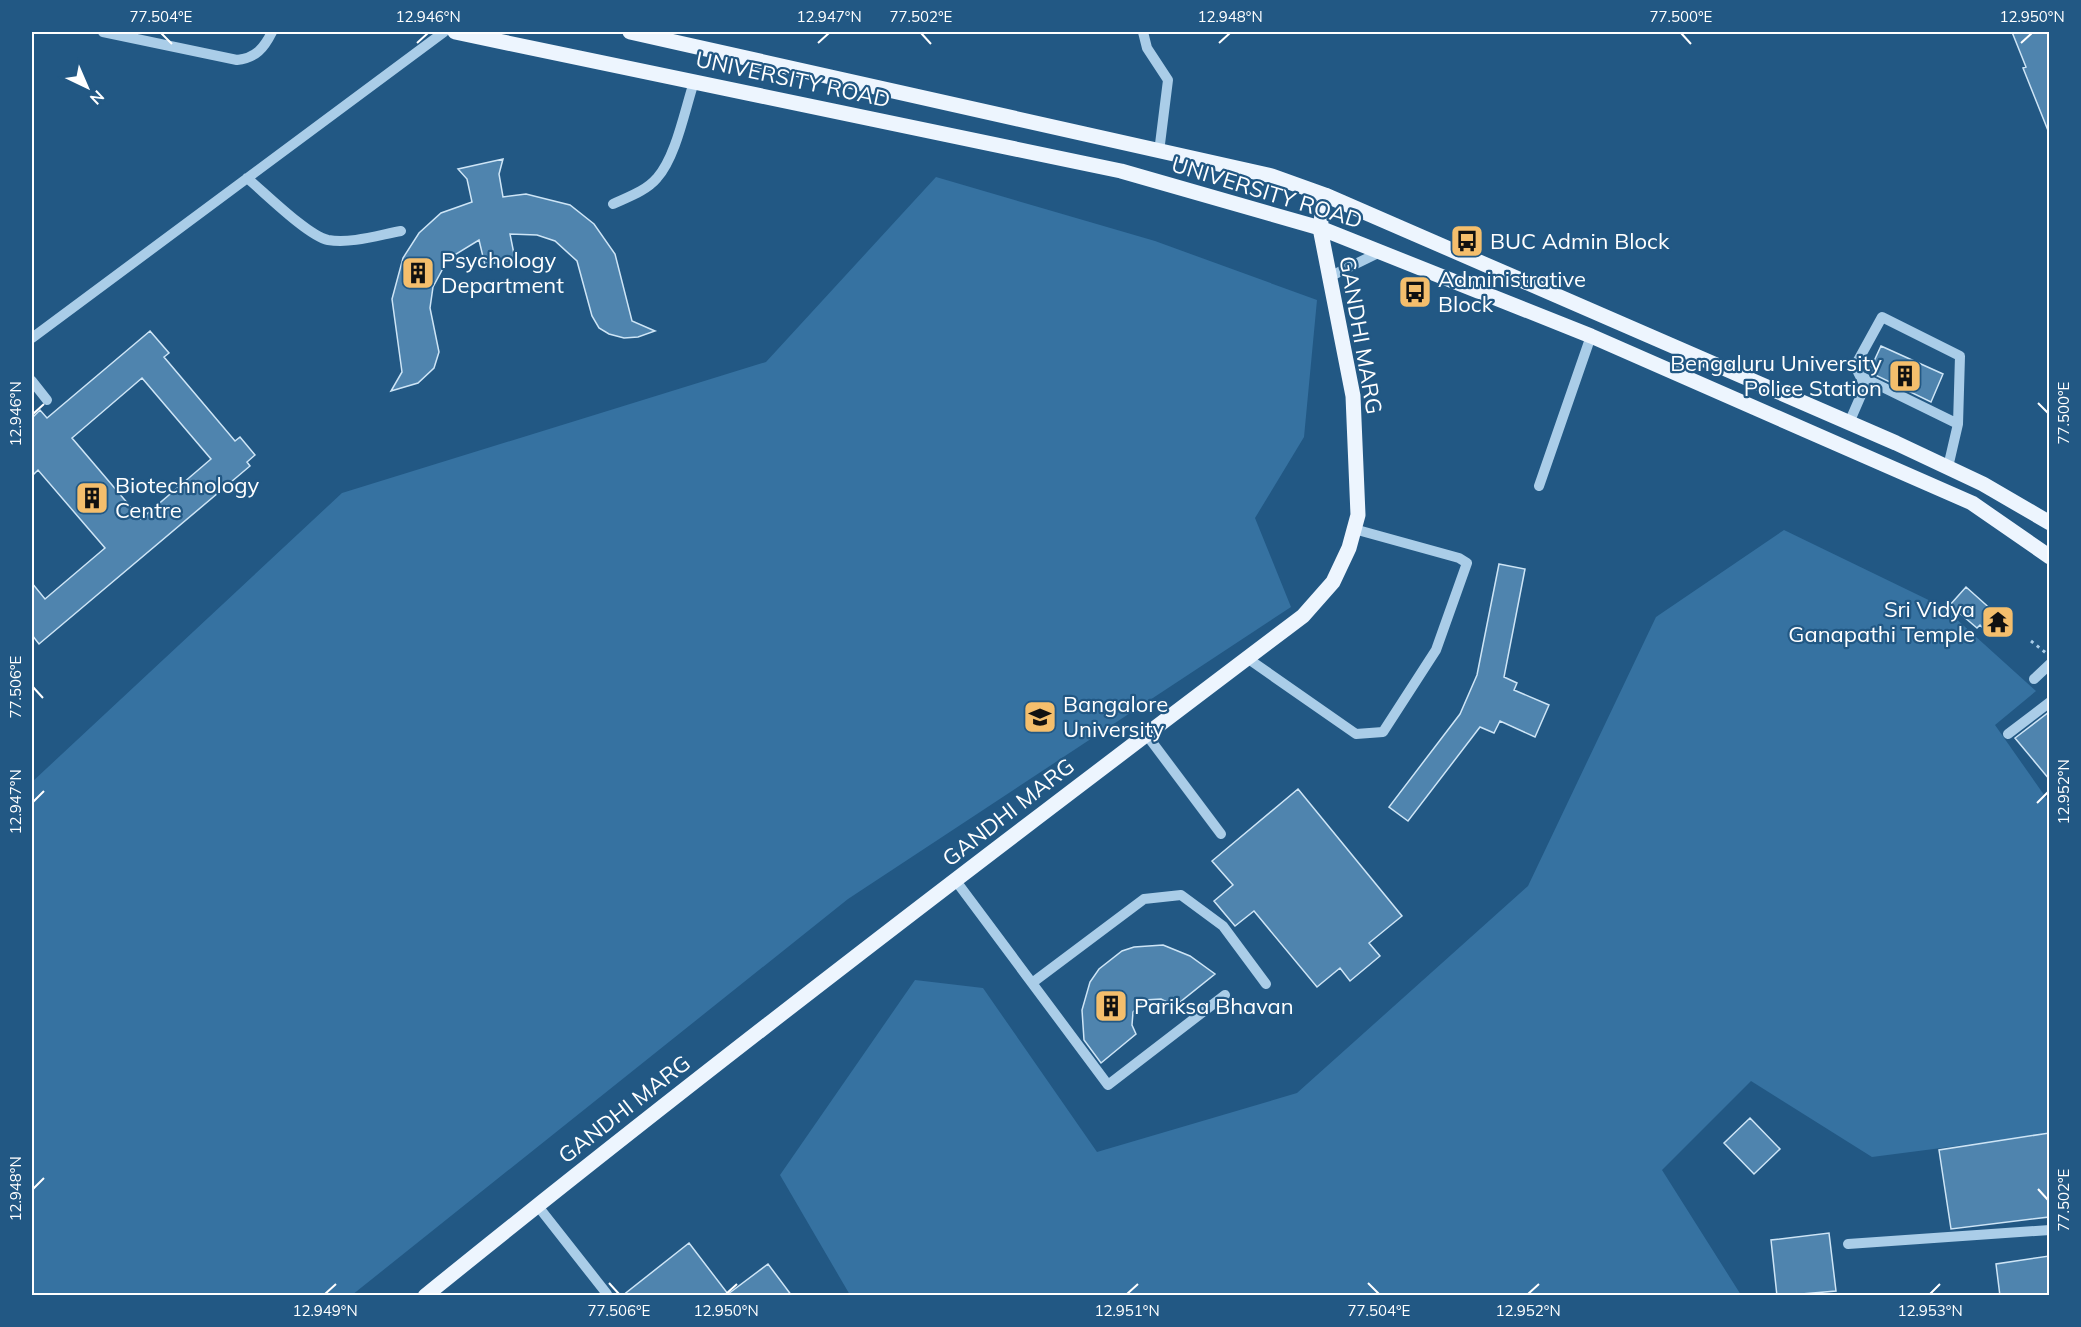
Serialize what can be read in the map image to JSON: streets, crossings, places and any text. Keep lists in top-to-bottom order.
{
  "streets": {
    "main road": ["UNIVERSITY ROAD", "GANDHI MARG"]
  },
  "crossings": [
    ["UNIVERSITY ROAD", "GANDHI MARG"]
  ],
  "places": {
    "bus stop": ["BUC Admin Block", "Administrative Block"],
    "building": [
      "Psychology Department",
      "Bengaluru University Police Station",
      "Biotechnology Centre",
      "Pariksa Bhavan"
    ],
    "temple": ["Sri Vidya Ganapathi Temple"],
    "school or university": ["Bangalore University"]
  },
  "north": "bottom right",
  "coordinates": [
    "77.504°E",
    "12.946°N",
    "12.947°N",
    "77.502°E",
    "12.948°N",
    "77.500°E",
    "12.950°N",
    "77.506°E",
    "12.952°N",
    "12.949°N",
    "12.951°N",
    "12.953°N"
  ]
}
